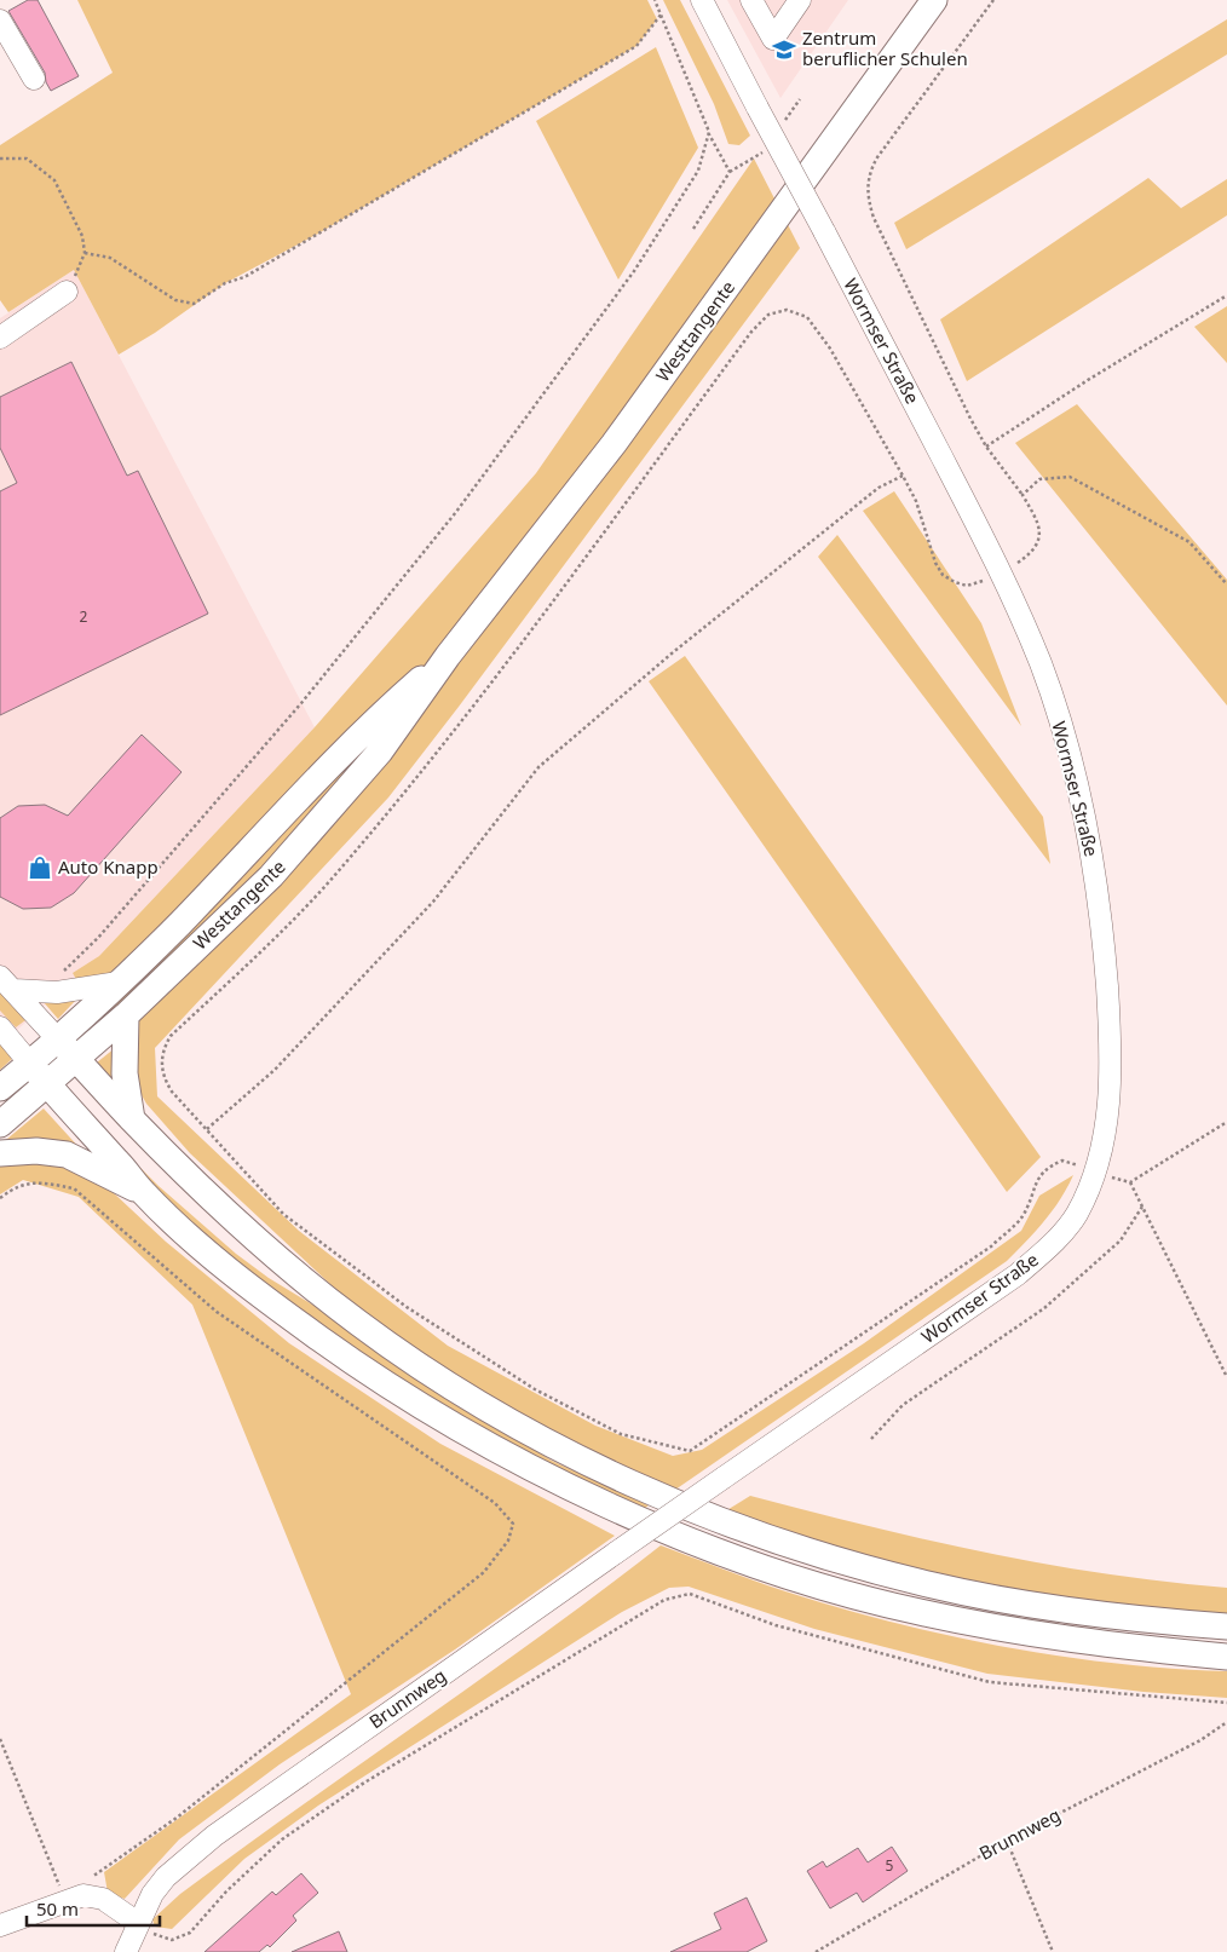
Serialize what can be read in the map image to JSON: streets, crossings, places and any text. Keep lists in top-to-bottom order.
{
  "streets": {
    "main road": ["Westtangente"],
    "street": ["Wormser Straße", "Brunnweg"]
  },
  "crossings": [
    ["Wormser Straße", "Brunnweg"]
  ],
  "places": {
    "school or university": ["Zentrum beruflicher Schulen"],
    "shop": ["Auto Knapp"]
  },
  "house_numbers": ["2", "5"],
  "scale_bar": "50 m"
}
